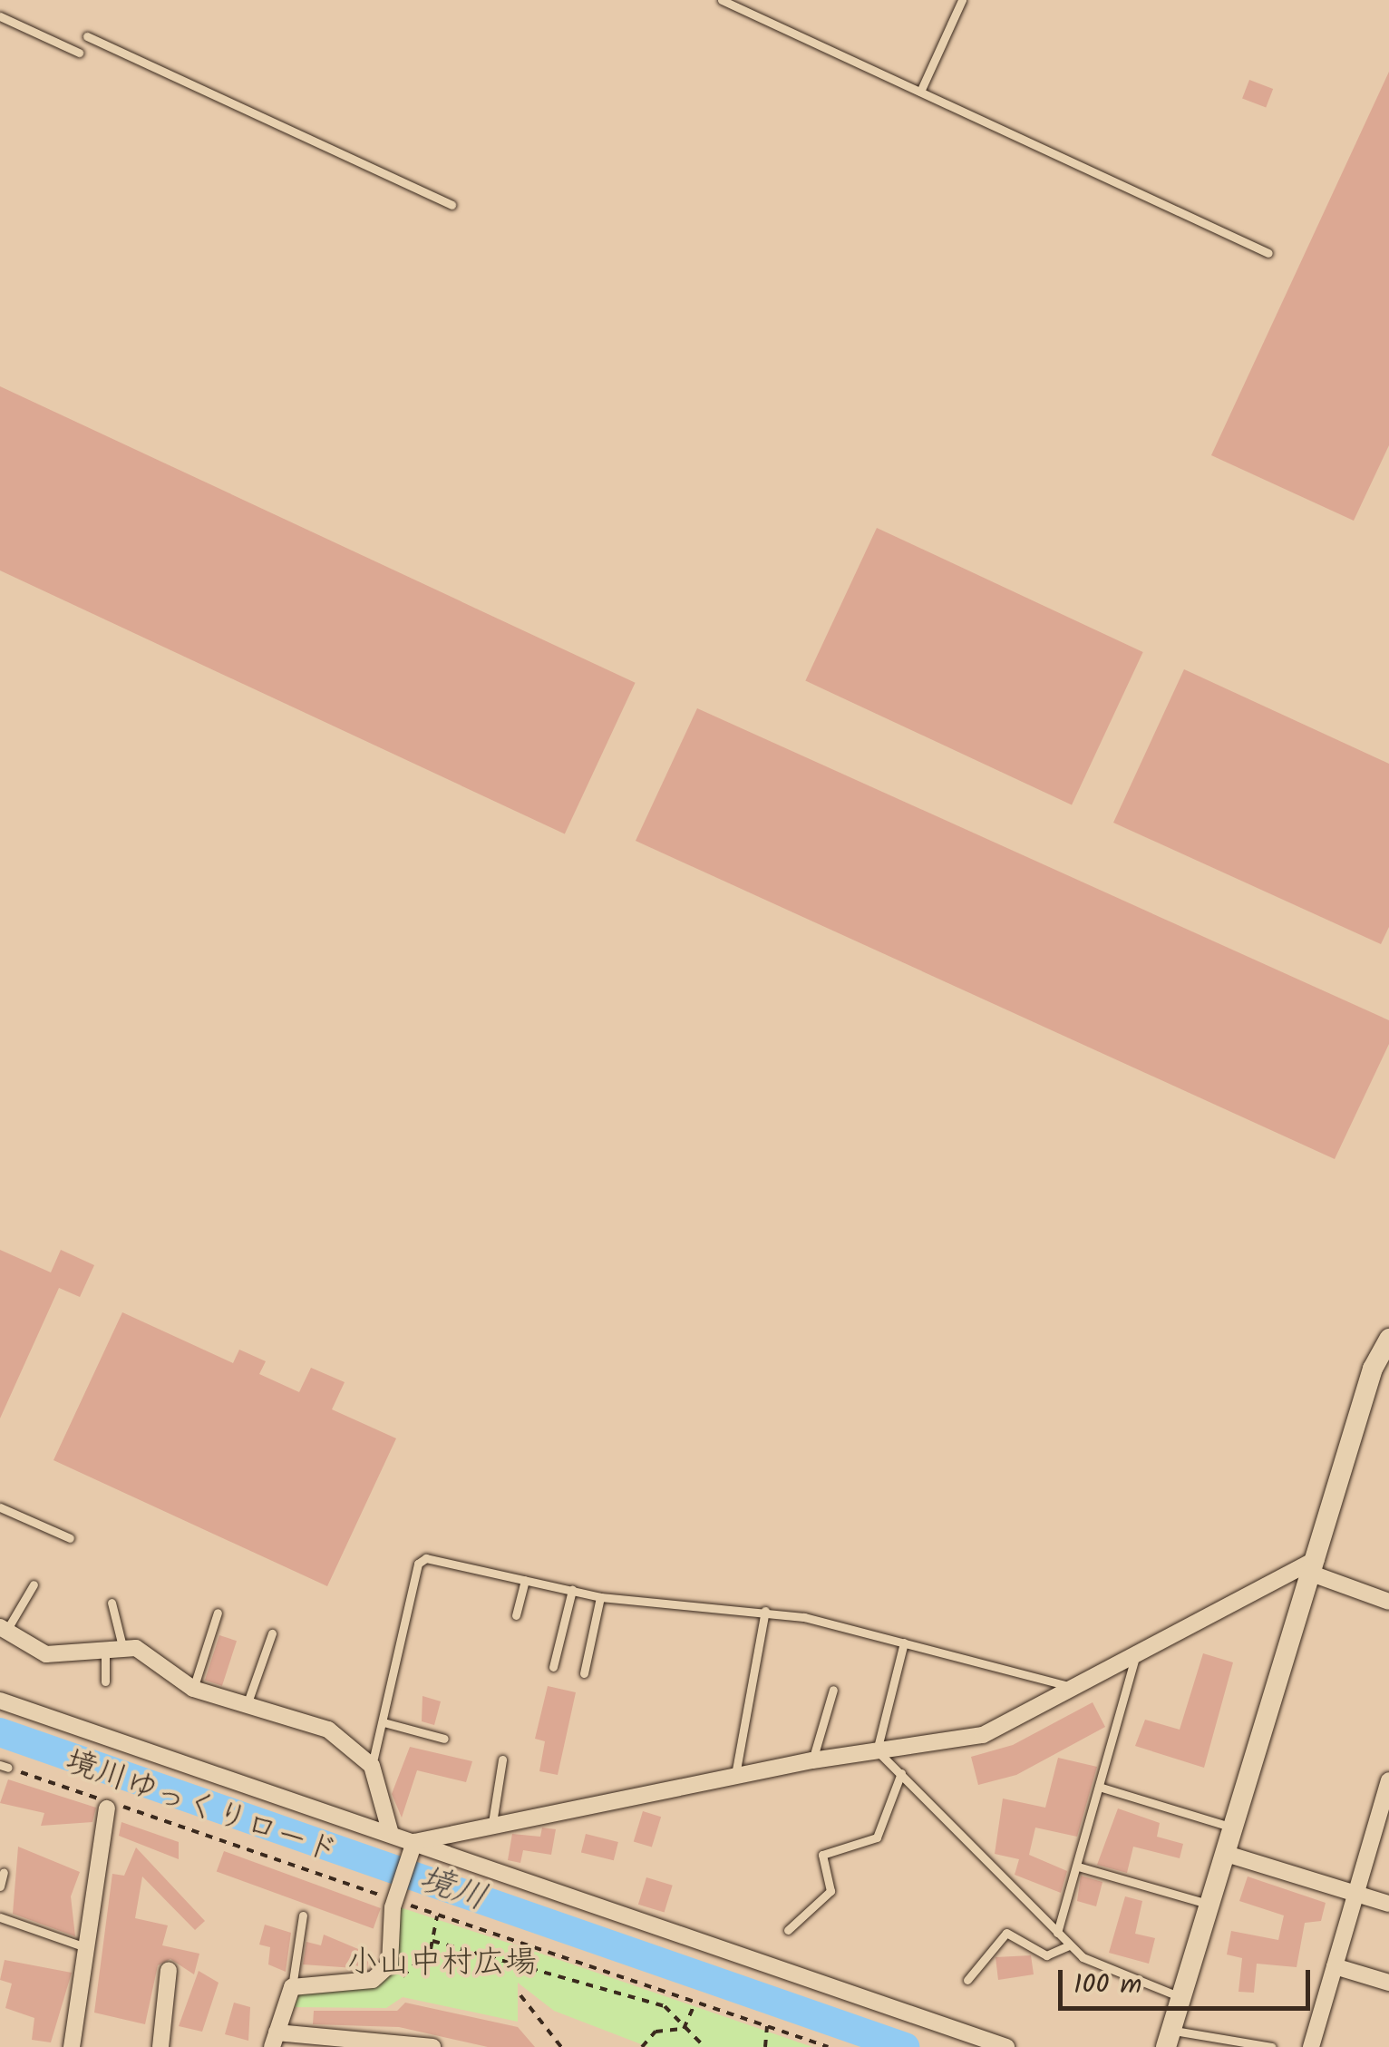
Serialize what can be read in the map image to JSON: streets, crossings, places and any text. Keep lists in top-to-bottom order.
{
  "streets": {
    "path": ["境川ゆっくりロード"]
  },
  "water": ["境川"],
  "parks": ["小山中村広場"],
  "scale_bar": "100 m"
}
